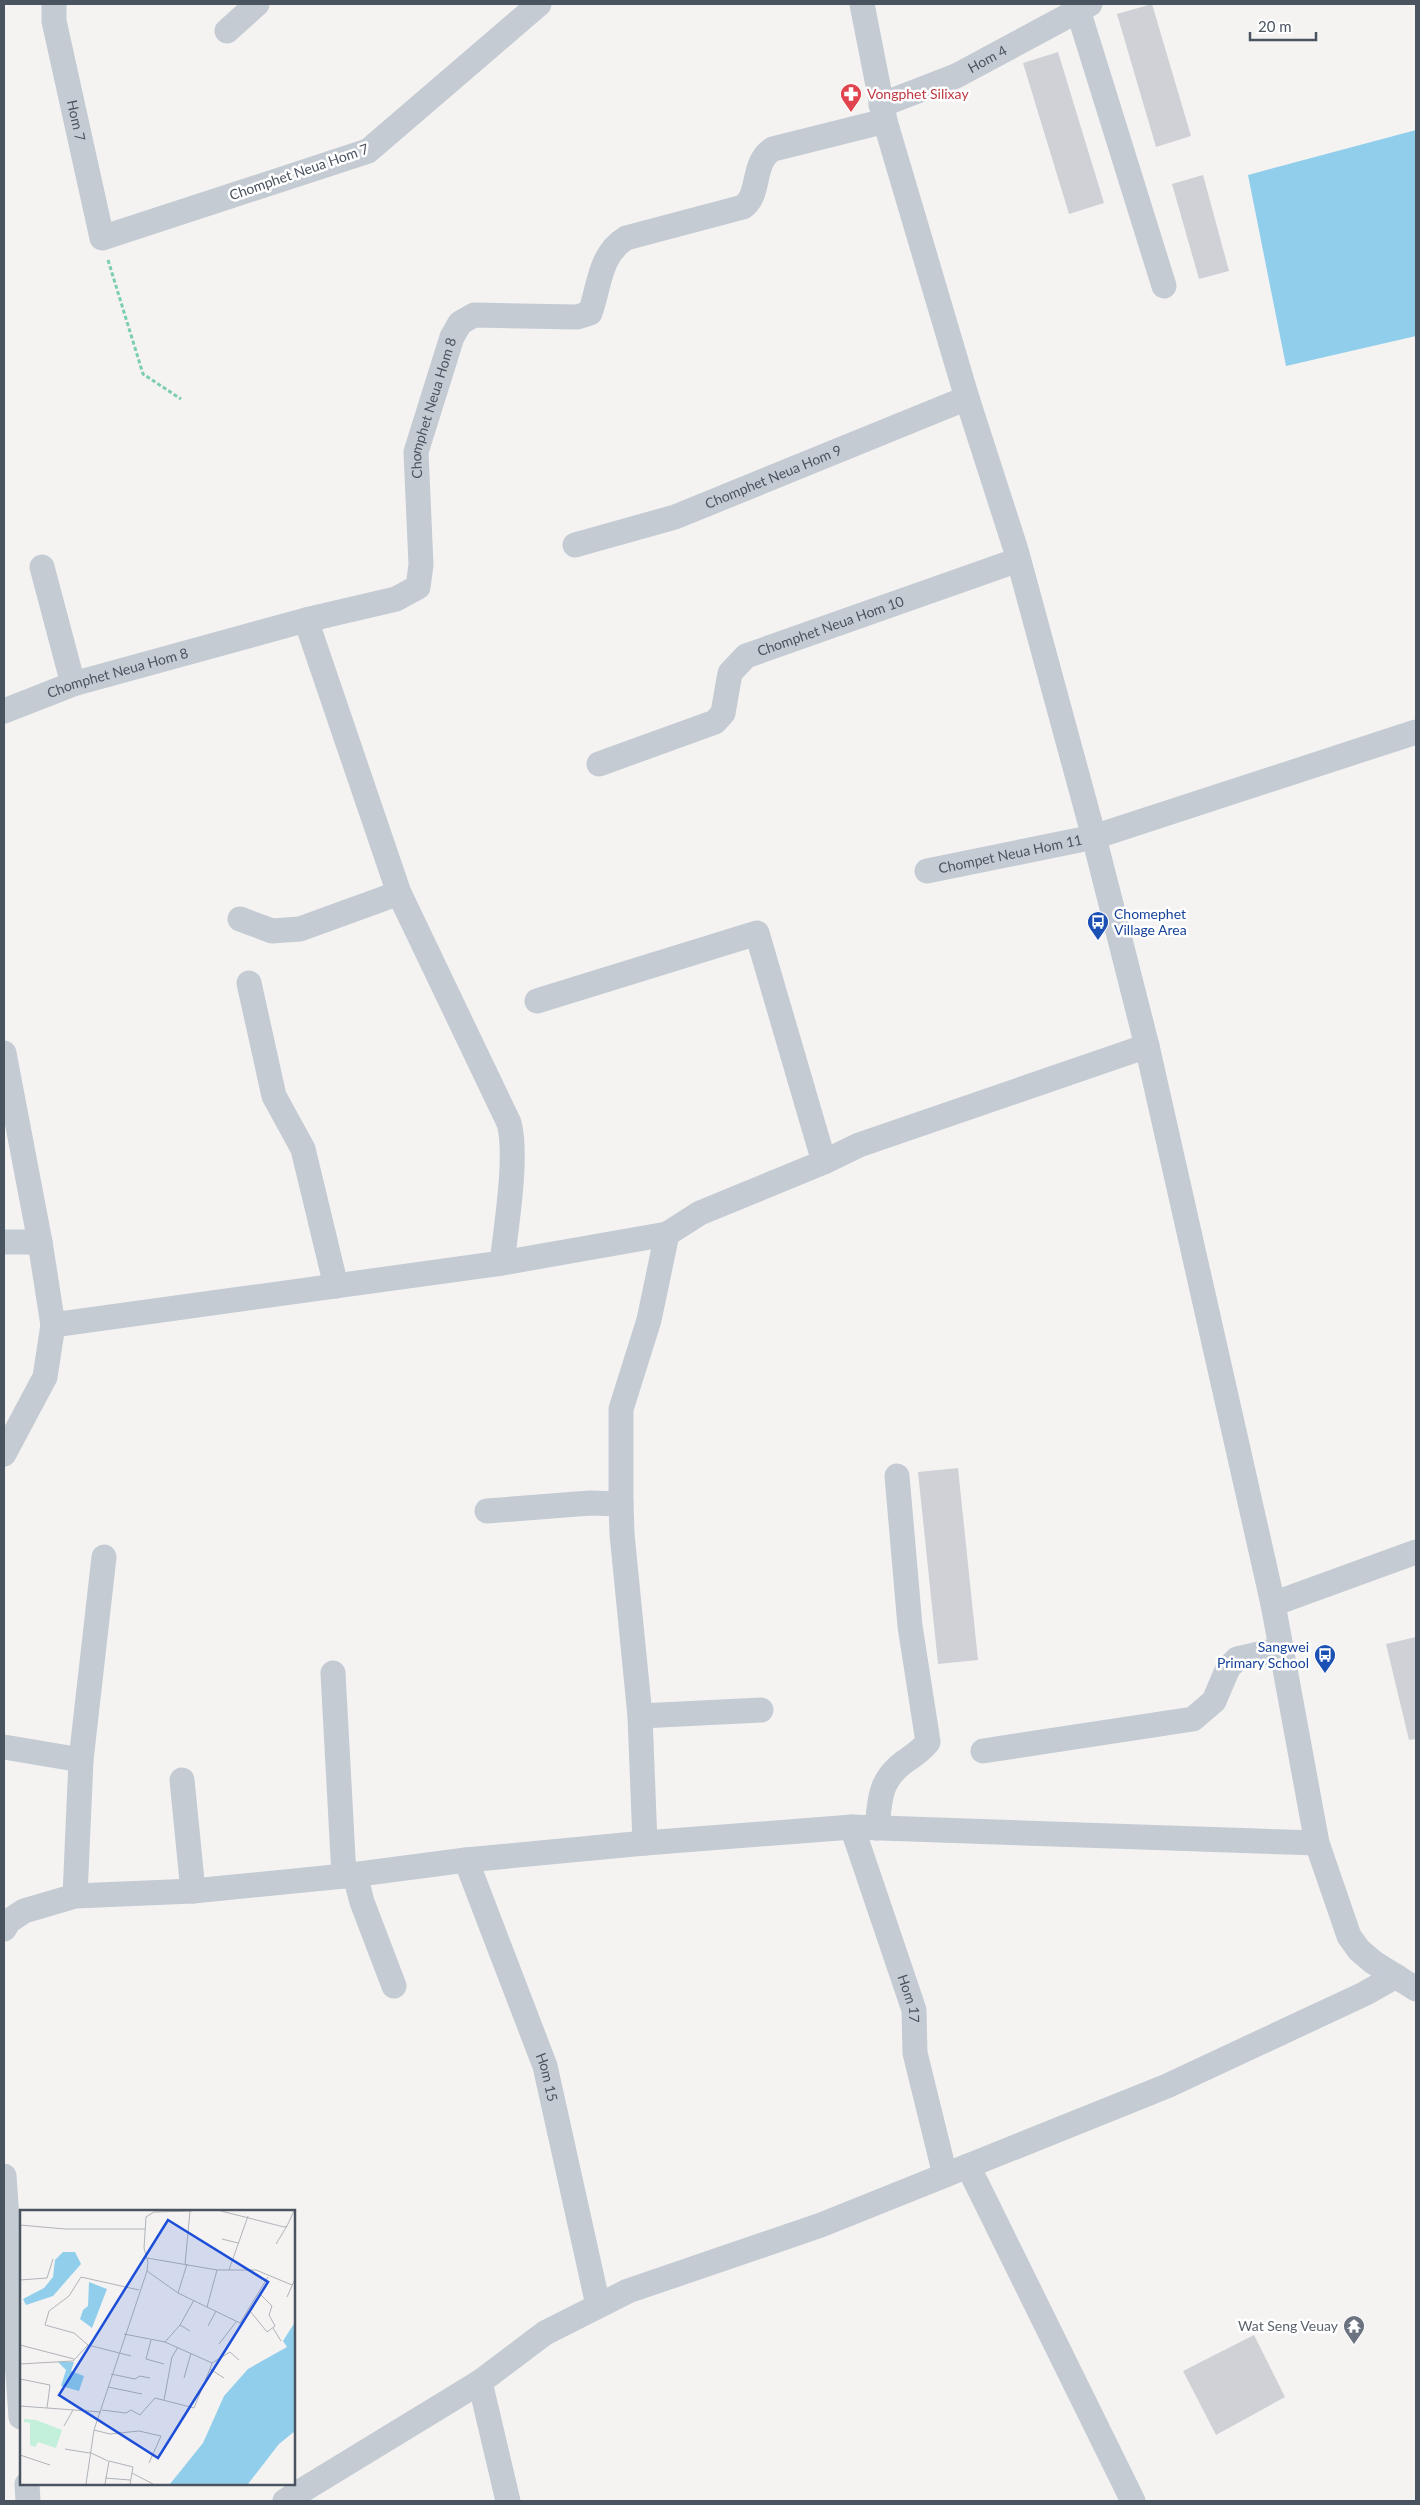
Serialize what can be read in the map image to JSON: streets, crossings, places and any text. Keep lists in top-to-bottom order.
{
  "streets": {
    "street": [
      "Hom 4",
      "Hom 7",
      "Chomphet Neua Hom 7",
      "Chomphet Neua Hom 8",
      "Chomphet Neua Hom 9",
      "Chomphet Neua Hom 10",
      "Chompet Neua Hom 11",
      "Hom 17",
      "Hom 15"
    ]
  },
  "crossings": [
    ["Hom 4", "Chomphet Neua Hom 8"],
    ["Hom 7", "Chomphet Neua Hom 7"]
  ],
  "places": {
    "pharmacy": ["Vongphet Silixay"],
    "bus stop": ["Chomephet Village Area", "Sangwei Primary School"],
    "temple": ["Wat Seng Veuay"]
  },
  "scale_bar": "20 m"
}
